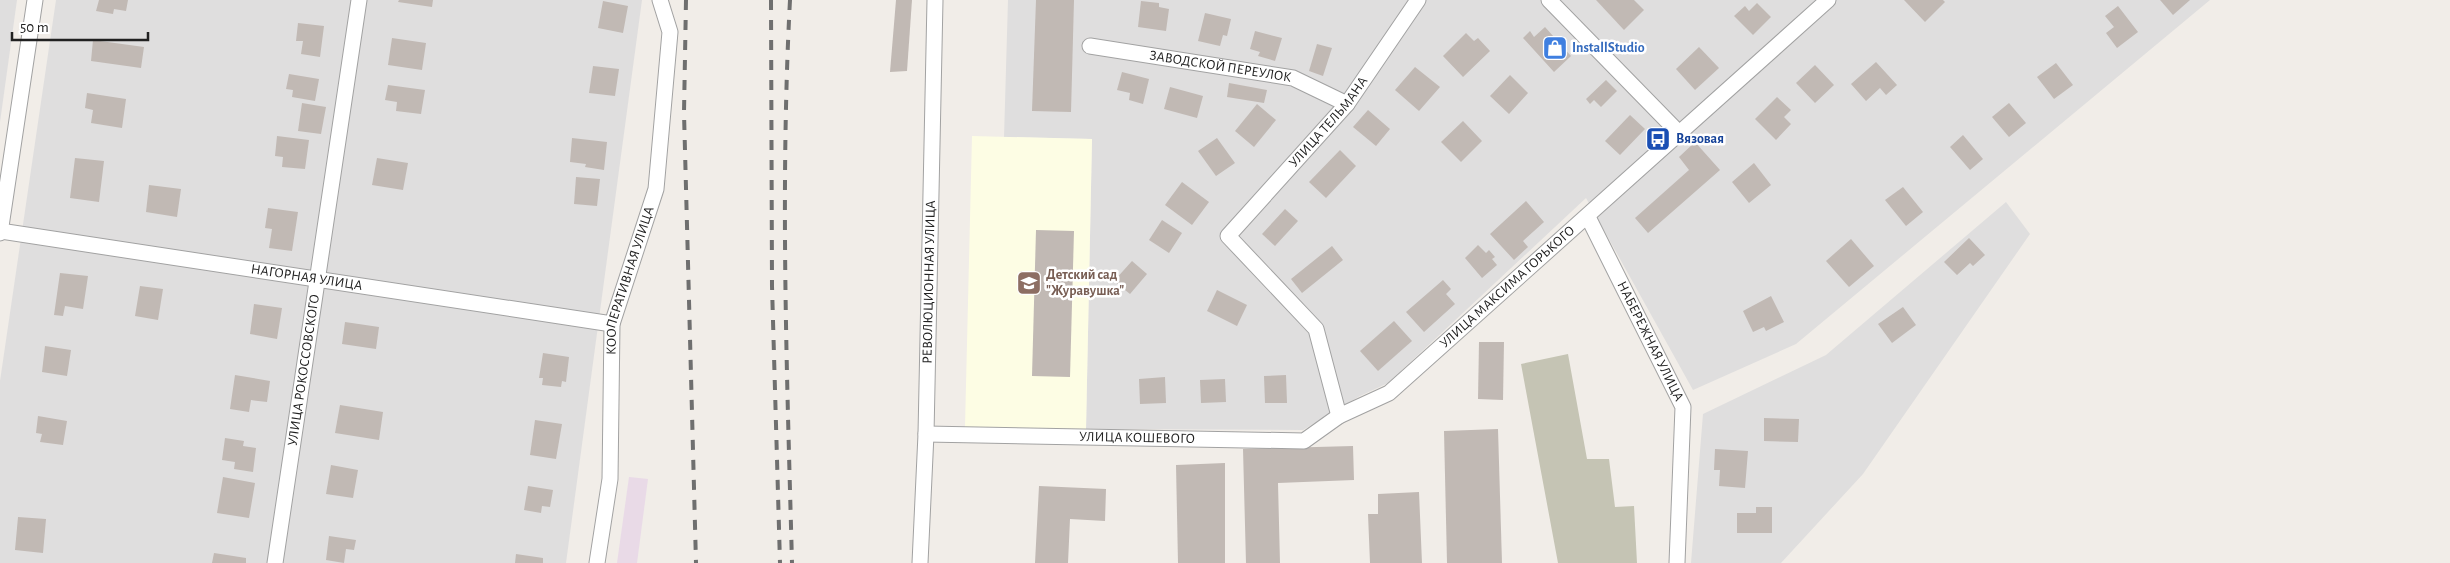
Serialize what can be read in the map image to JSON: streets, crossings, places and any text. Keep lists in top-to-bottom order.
{
  "streets": {
    "street": [
      "ЗАВОДСКОЙ ПЕРЕУЛОК",
      "УЛИЦА ТЕЛЬМАНА",
      "НАГОРНАЯ УЛИЦА",
      "КООПЕРАТИВНАЯ УЛИЦА",
      "РЕВОЛЮЦИОННАЯ УЛИЦА",
      "УЛИЦА МАКСИМА ГОРЬКОГО",
      "НАБЕРЕЖНАЯ УЛИЦА",
      "УЛИЦА РОКОССОВСКОГО",
      "УЛИЦА КОШЕВОГО"
    ]
  },
  "crossings": [
    ["ЗАВОДСКОЙ ПЕРЕУЛОК", "УЛИЦА ТЕЛЬМАНА"],
    ["УЛИЦА ТЕЛЬМАНА", "УЛИЦА МАКСИМА ГОРЬКОГО"],
    ["УЛИЦА ТЕЛЬМАНА", "УЛИЦА КОШЕВОГО"],
    ["НАГОРНАЯ УЛИЦА", "КООПЕРАТИВНАЯ УЛИЦА"],
    ["НАГОРНАЯ УЛИЦА", "УЛИЦА РОКОССОВСКОГО"],
    ["РЕВОЛЮЦИОННАЯ УЛИЦА", "УЛИЦА КОШЕВОГО"],
    ["УЛИЦА МАКСИМА ГОРЬКОГО", "НАБЕРЕЖНАЯ УЛИЦА"],
    ["УЛИЦА МАКСИМА ГОРЬКОГО", "УЛИЦА КОШЕВОГО"]
  ],
  "places": {
    "shop": ["InstallStudio"],
    "bus stop": ["Вязовая"],
    "school or university": ["Детский сад \"Журавушка\""]
  },
  "scale_bar": "50 m"
}
